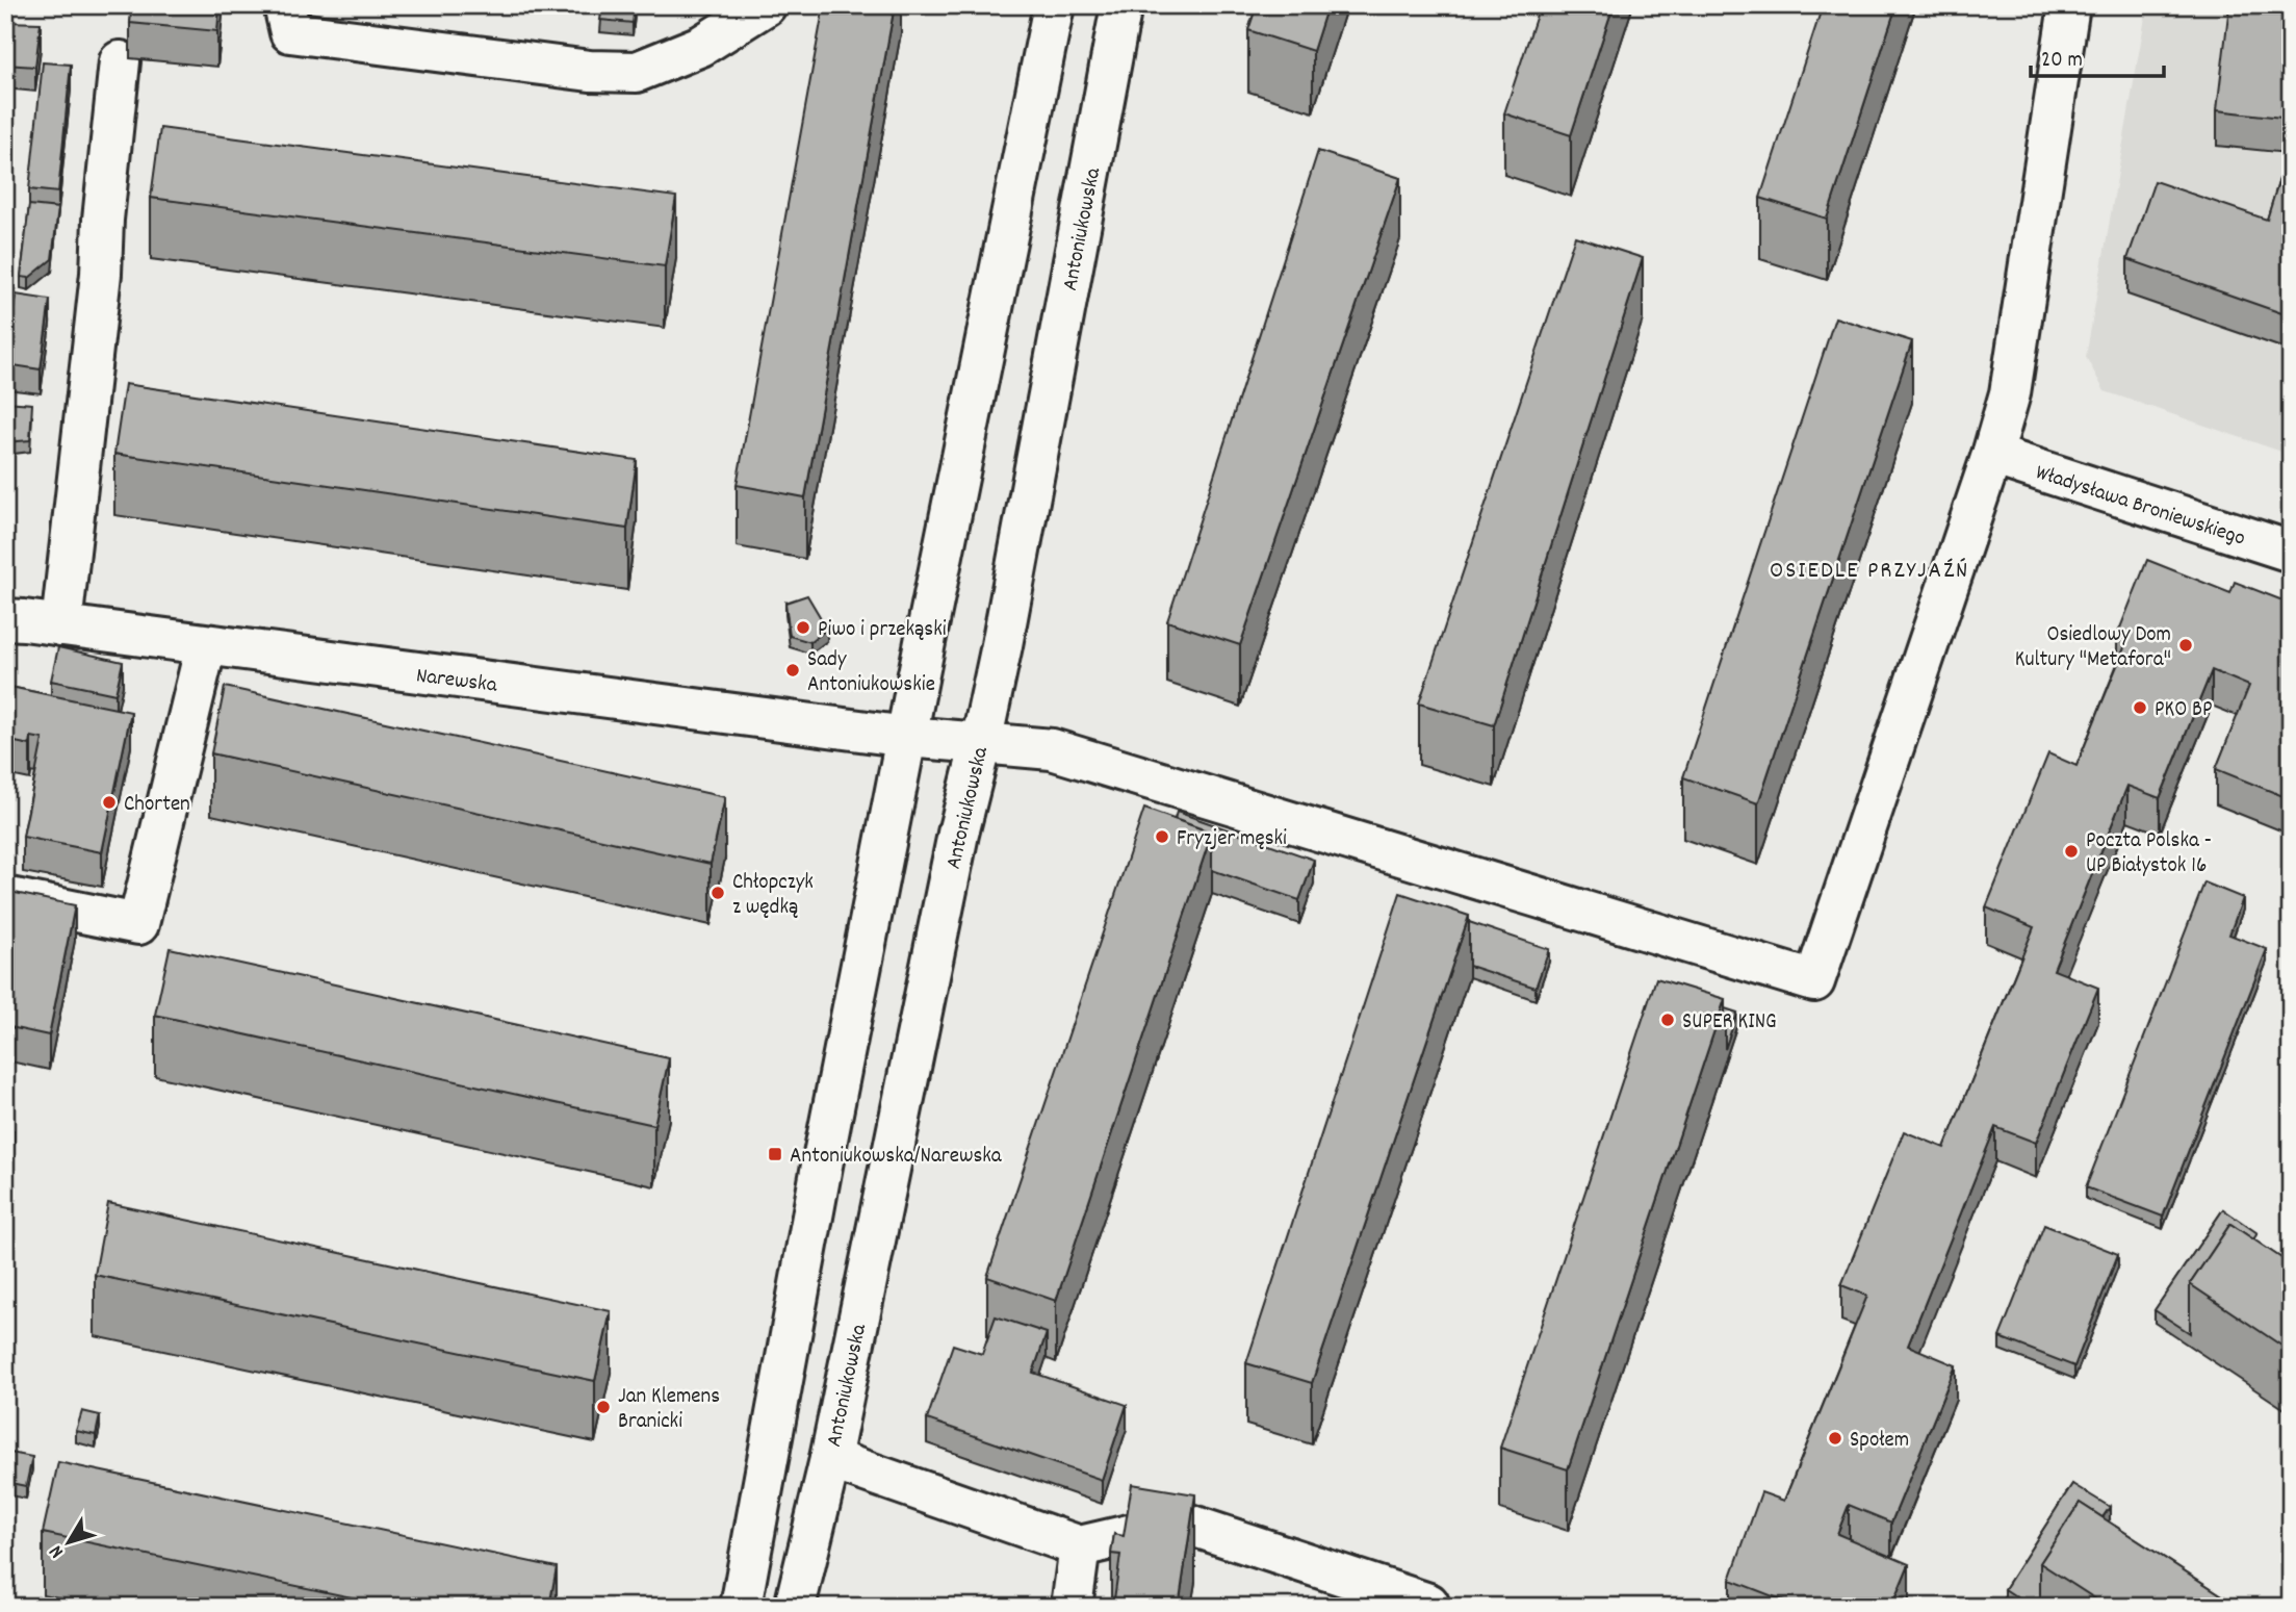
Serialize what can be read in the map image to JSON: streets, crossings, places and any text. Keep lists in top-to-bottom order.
{
  "streets": {
    "street": ["Antoniukowska", "Władysława Broniewskiego", "Narewska"]
  },
  "crossings": [
    ["Antoniukowska", "Narewska"],
    ["Władysława Broniewskiego", "Narewska"]
  ],
  "districts": ["OSIEDLE PRZYJAŹŃ"],
  "places": {
    "other": [
      "Piwo i przekąski",
      "Osiedlowy Dom Kultury \"Metafora\"",
      "Sady Antoniukowskie",
      "PKO BP",
      "Chorten",
      "Fryzjer męski",
      "Poczta Polska - UP Białystok 16",
      "Chłopczyk z wędką",
      "SUPER KING",
      "Jan Klemens Branicki",
      "Społem"
    ],
    "transit": ["Antoniukowska/Narewska"]
  },
  "scale_bar": "20 m",
  "north": "bottom left"
}
